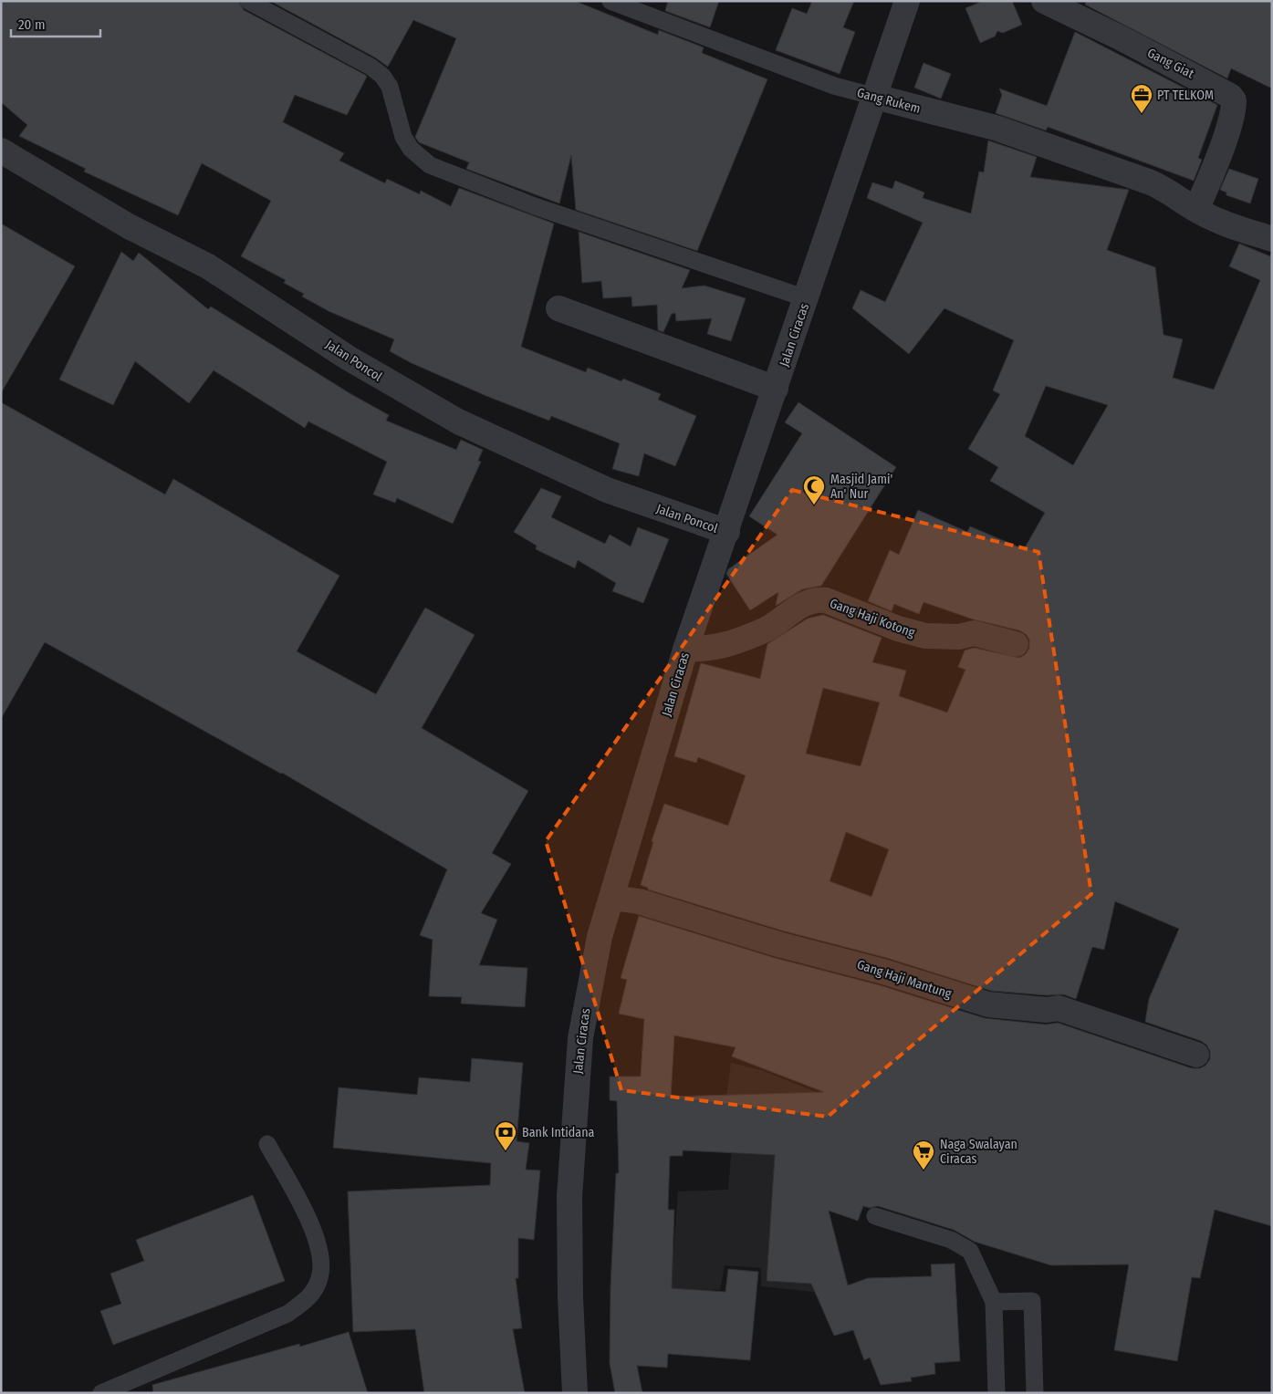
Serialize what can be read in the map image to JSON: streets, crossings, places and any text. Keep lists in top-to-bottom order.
{
  "streets": {
    "street": [
      "Gang Giat",
      "Gang Rukem",
      "Jalan Ciracas",
      "Jalan Poncol",
      "Gang Haji Kotong",
      "Gang Haji Mantung"
    ]
  },
  "crossings": [
    ["Gang Giat", "Gang Rukem"],
    ["Gang Rukem", "Jalan Ciracas"],
    ["Jalan Ciracas", "Jalan Poncol"],
    ["Jalan Ciracas", "Gang Haji Kotong"],
    ["Jalan Ciracas", "Gang Haji Mantung"]
  ],
  "places": {
    "office": ["PT TELKOM"],
    "mosque": ["Masjid Jami' An' Nur"],
    "bank": ["Bank Intidana"],
    "supermarket": ["Naga Swalayan Ciracas"]
  },
  "scale_bar": "20 m"
}
